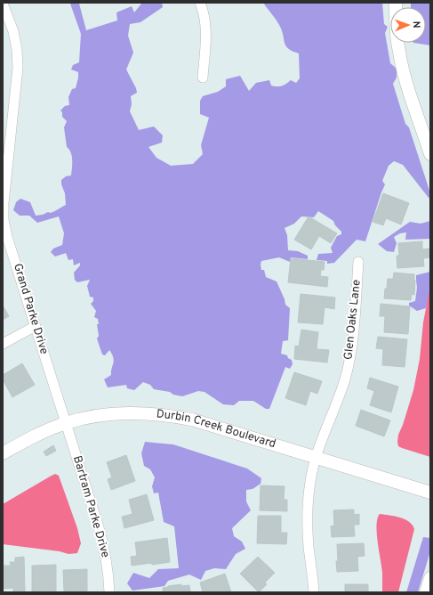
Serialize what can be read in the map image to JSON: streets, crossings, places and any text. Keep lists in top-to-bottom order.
{
  "streets": {
    "street": [
      "Grand Parke Drive",
      "Glen Oaks Lane",
      "Durbin Creek Boulevard",
      "Bartram Parke Drive"
    ]
  },
  "crossings": [
    ["Grand Parke Drive", "Durbin Creek Boulevard"],
    ["Grand Parke Drive", "Bartram Parke Drive"],
    ["Glen Oaks Lane", "Durbin Creek Boulevard"],
    ["Durbin Creek Boulevard", "Bartram Parke Drive"]
  ],
  "north": "right"
}
